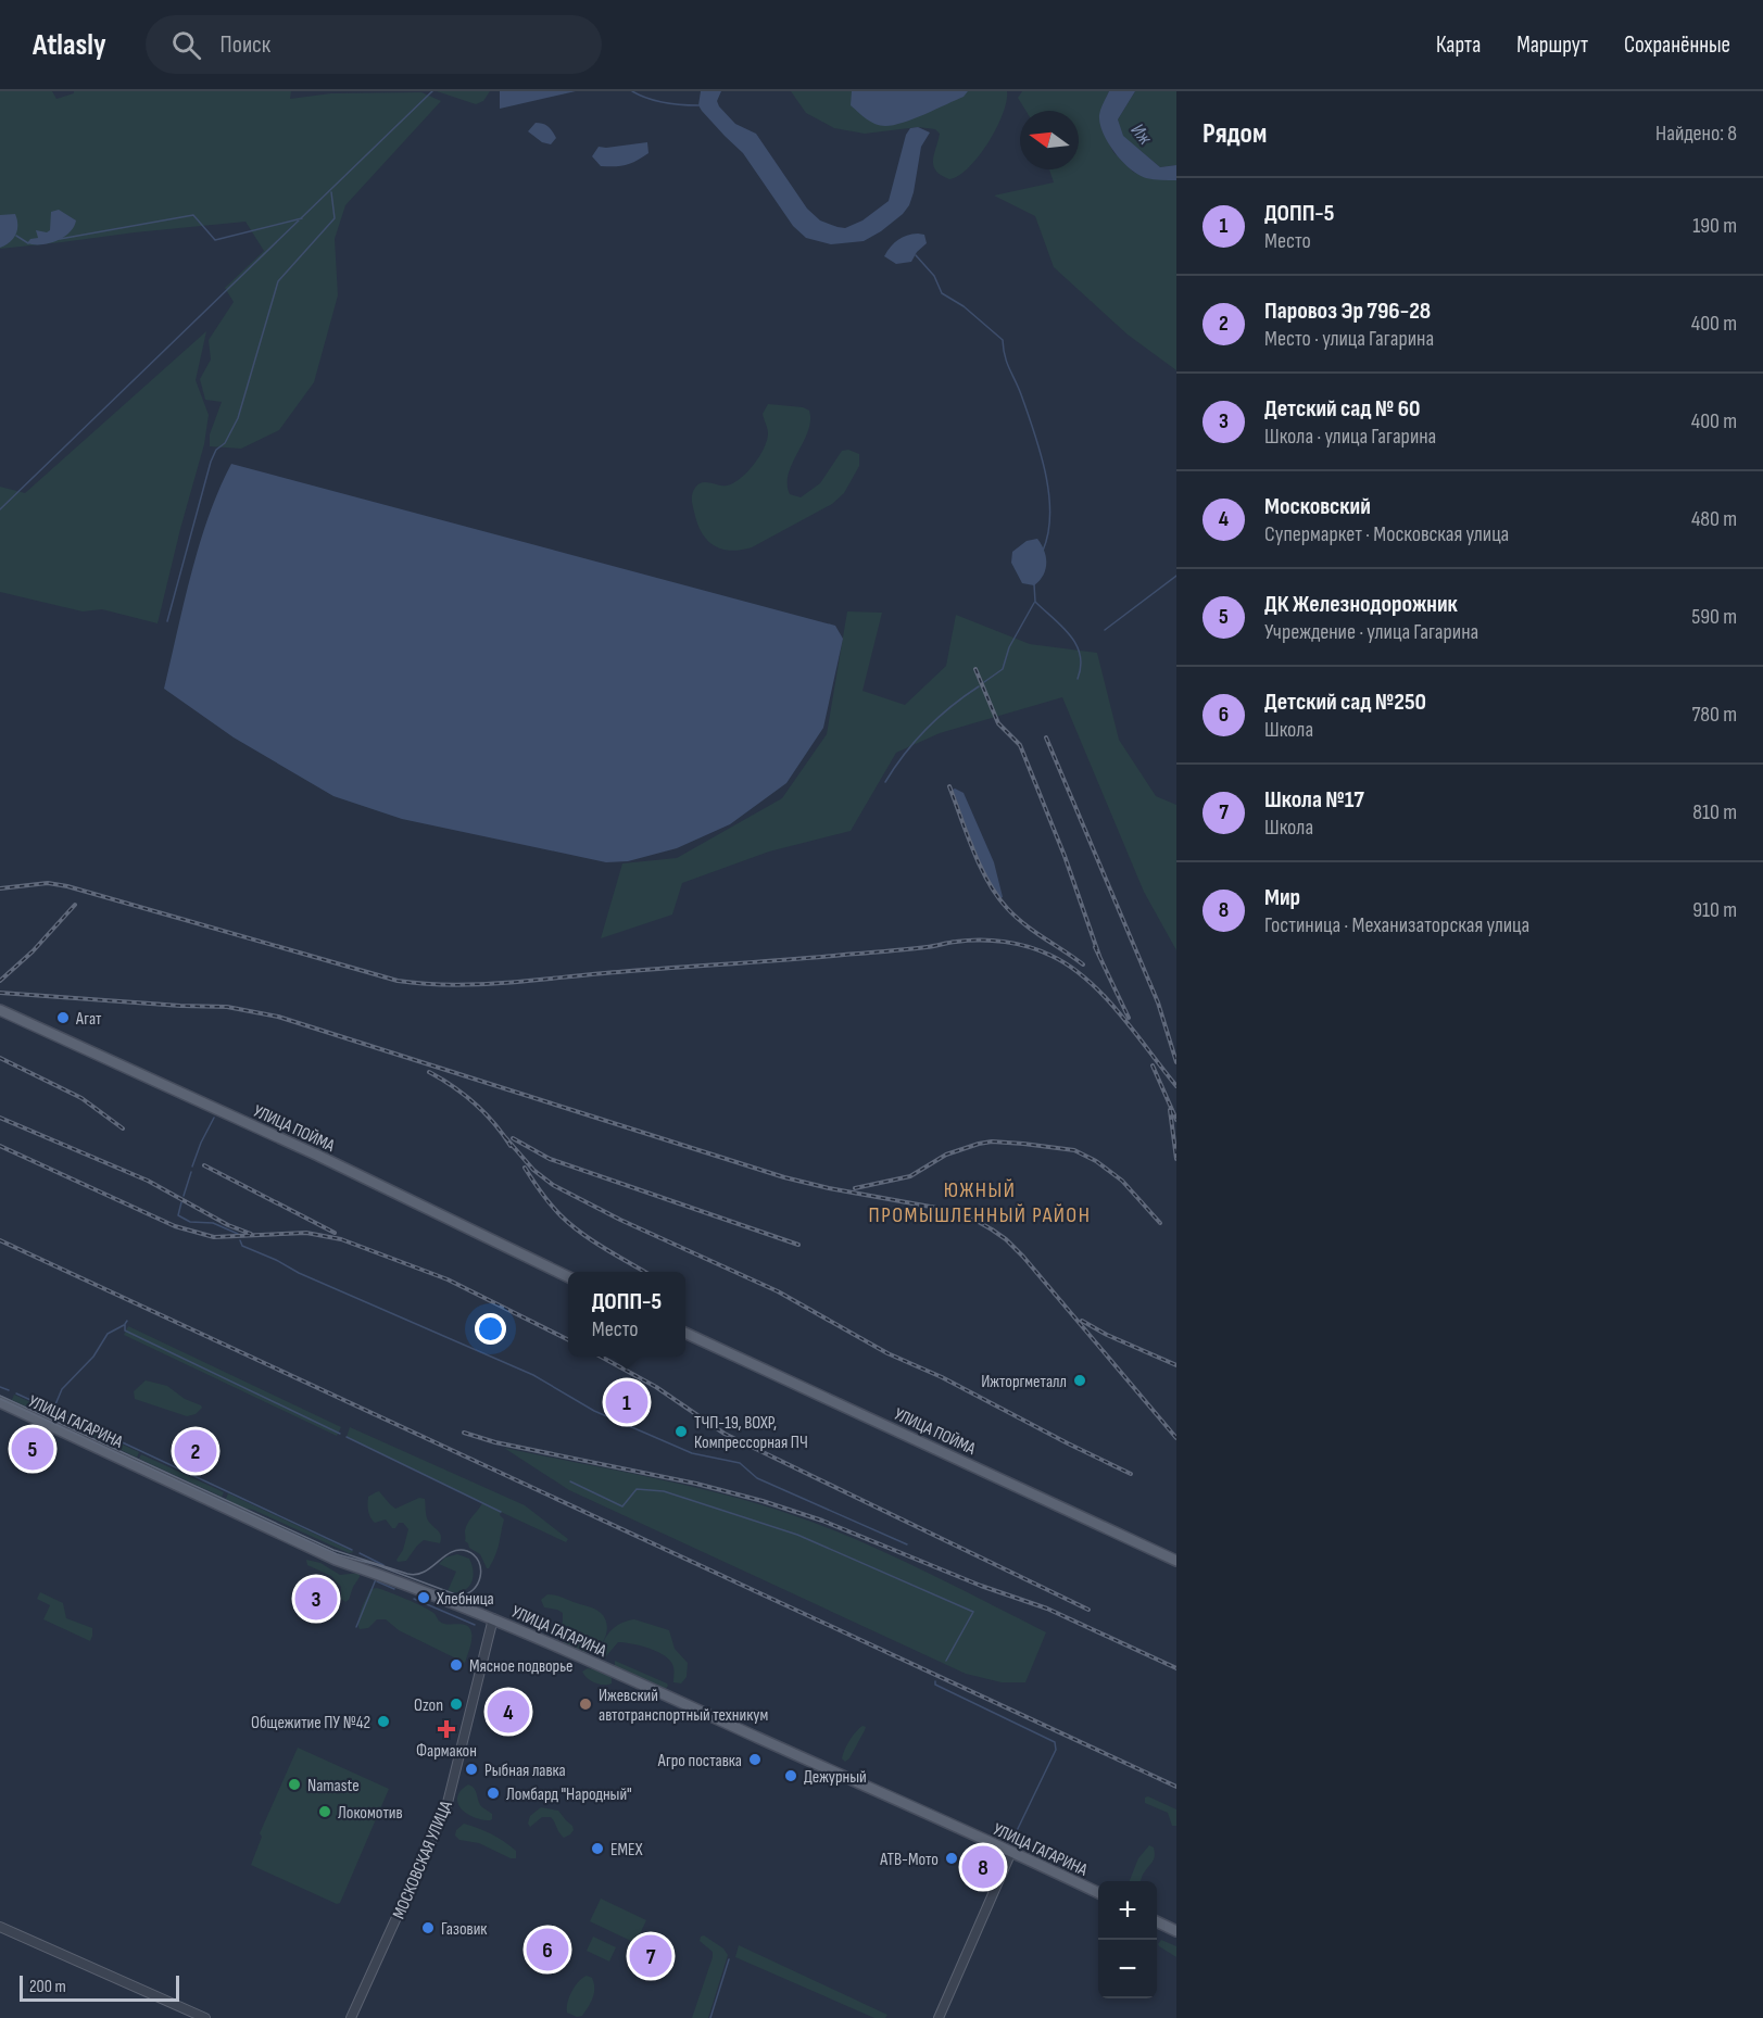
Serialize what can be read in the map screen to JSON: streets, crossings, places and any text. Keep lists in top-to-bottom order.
{
  "streets": {
    "main road": ["УЛИЦА ПОЙМА", "УЛИЦА ГАГАРИНА"],
    "street": ["МОСКОВСКАЯ УЛИЦА"]
  },
  "crossings": [
    ["УЛИЦА ГАГАРИНА", "МОСКОВСКАЯ УЛИЦА"]
  ],
  "districts": ["ЮЖНЫЙ ПРОМЫШЛЕННЫЙ РАЙОН"],
  "water": ["Иж"],
  "places": {
    "other": [
      "Агат",
      "Ижторгметалл",
      "ТЧП-19, ВОХР, Компрессорная ПЧ",
      "Хлебница",
      "Мясное подворье",
      "Ozon",
      "Ижевский автотранспортный техникум",
      "Общежитие ПУ №42",
      "Агро поставка",
      "Рыбная лавка",
      "Дежурный",
      "Namaste",
      "Ломбард \"Народный\"",
      "Локомотив",
      "EMEX",
      "АТВ-Мото",
      "Газовик"
    ],
    "health": ["Фармакон"]
  },
  "scale_bar": "200 m",
  "north": "left",
  "page": {
    "header": "Atlasly",
    "search": "Поиск",
    "nav": ["Карта", "Маршрут", "Сохранённые"],
    "heading": ["Рядом", "Найдено: 8"],
    "list": [
      {
        "mark": "1",
        "name": "ДОПП-5",
        "note": "Место",
        "value": "190 m"
      },
      {
        "mark": "2",
        "name": "Паровоз Эр 796-28",
        "note": "Место · улица Гагарина",
        "value": "400 m"
      },
      {
        "mark": "3",
        "name": "Детский сад № 60",
        "note": "Школа · улица Гагарина",
        "value": "400 m"
      },
      {
        "mark": "4",
        "name": "Московский",
        "note": "Супермаркет · Московская улица",
        "value": "480 m"
      },
      {
        "mark": "5",
        "name": "ДК Железнодорожник",
        "note": "Учреждение · улица Гагарина",
        "value": "590 m"
      },
      {
        "mark": "6",
        "name": "Детский сад №250",
        "note": "Школа",
        "value": "780 m"
      },
      {
        "mark": "7",
        "name": "Школа №17",
        "note": "Школа",
        "value": "810 m"
      },
      {
        "mark": "8",
        "name": "Мир",
        "note": "Гостиница · Механизаторская улица",
        "value": "910 m"
      }
    ],
    "popup": ["ДОПП-5", "Место"],
    "pins": [
      "1",
      "5",
      "2",
      "3",
      "4",
      "8",
      "6",
      "7"
    ],
    "map_buttons": ["+", "−"],
    "scale": "200 m"
  }
}
